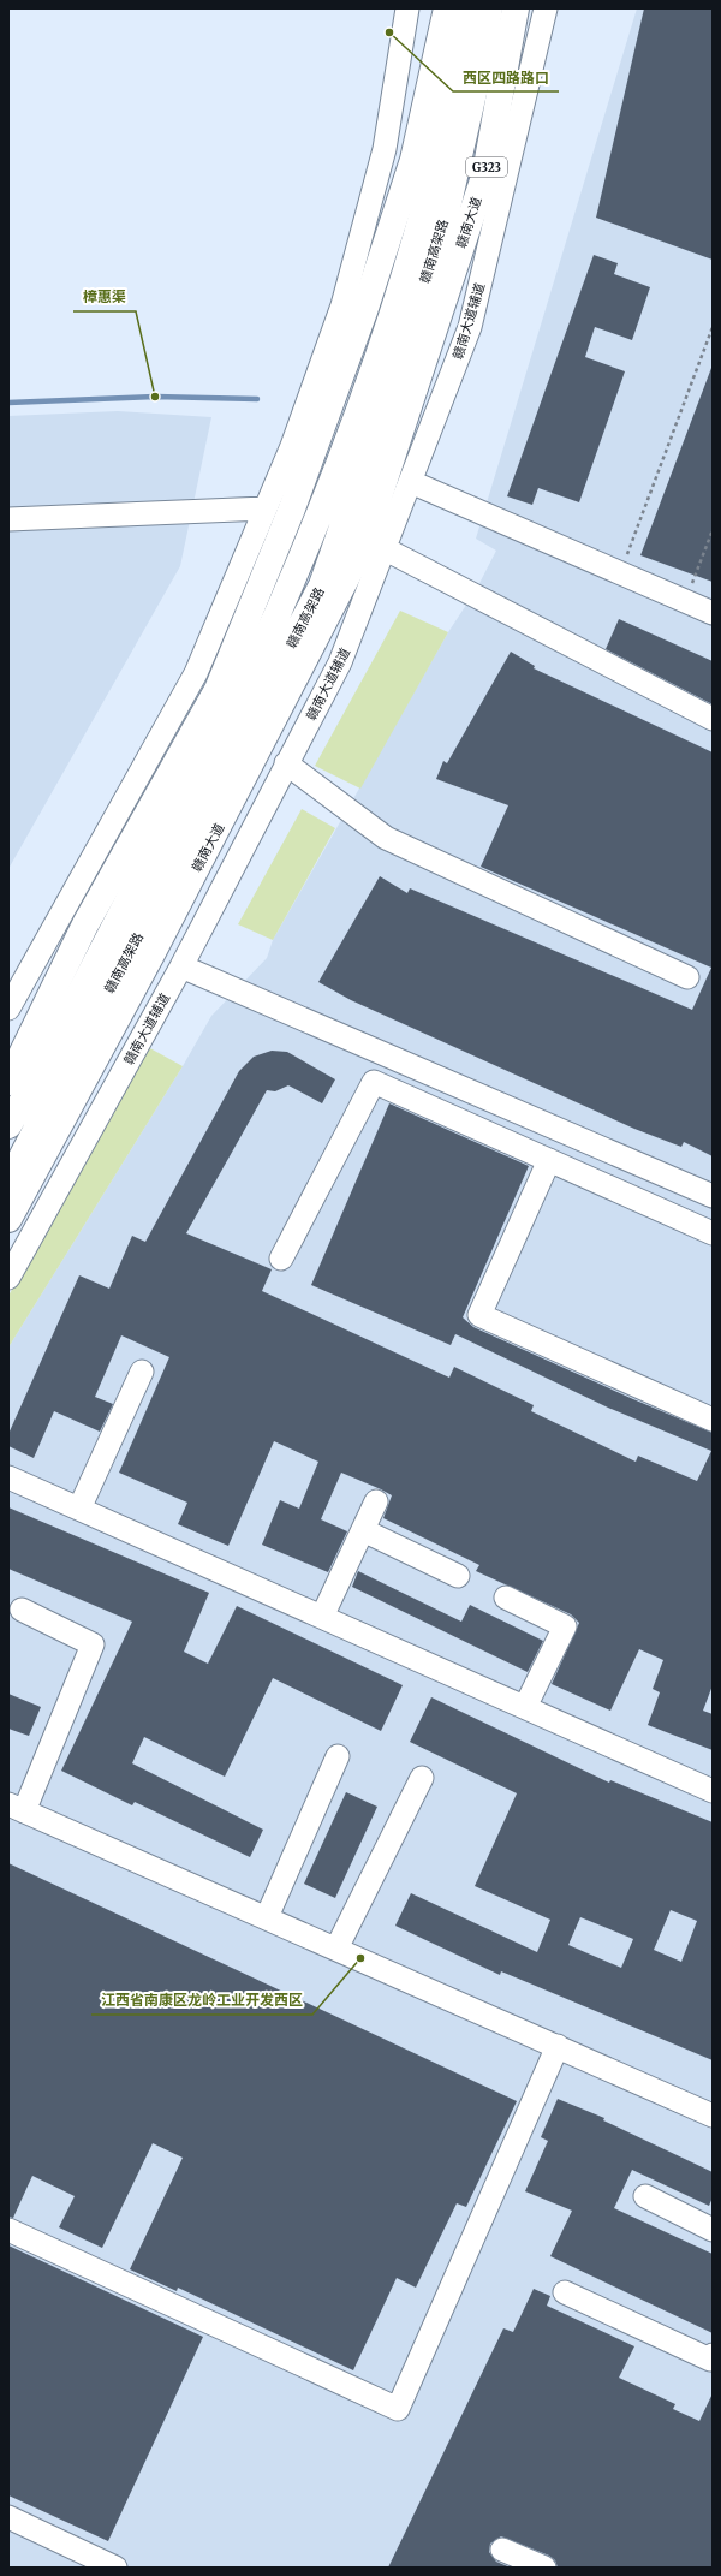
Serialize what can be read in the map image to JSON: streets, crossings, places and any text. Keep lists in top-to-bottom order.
{
  "streets": {
    "main road": ["G323", "赣南大道", "赣南高架路"],
    "street": ["赣南大道辅道"]
  },
  "places": ["西区四路路口", "樟惠渠", "江西省南康区龙岭工业开发西区"]
}
